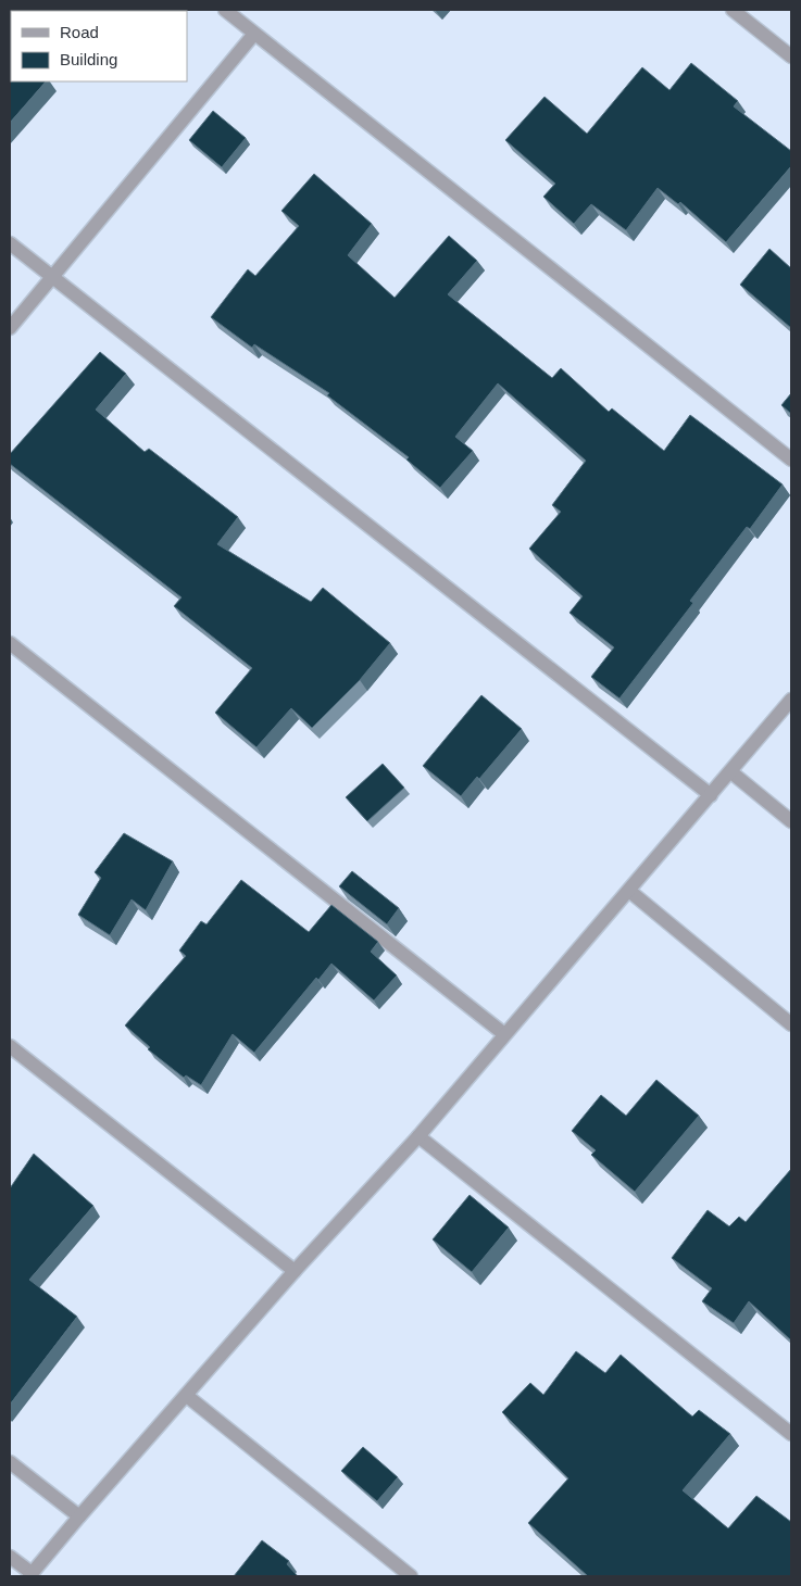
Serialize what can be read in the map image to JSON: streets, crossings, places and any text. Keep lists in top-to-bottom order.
{
  "legend": ["Road", "Building"]
}
